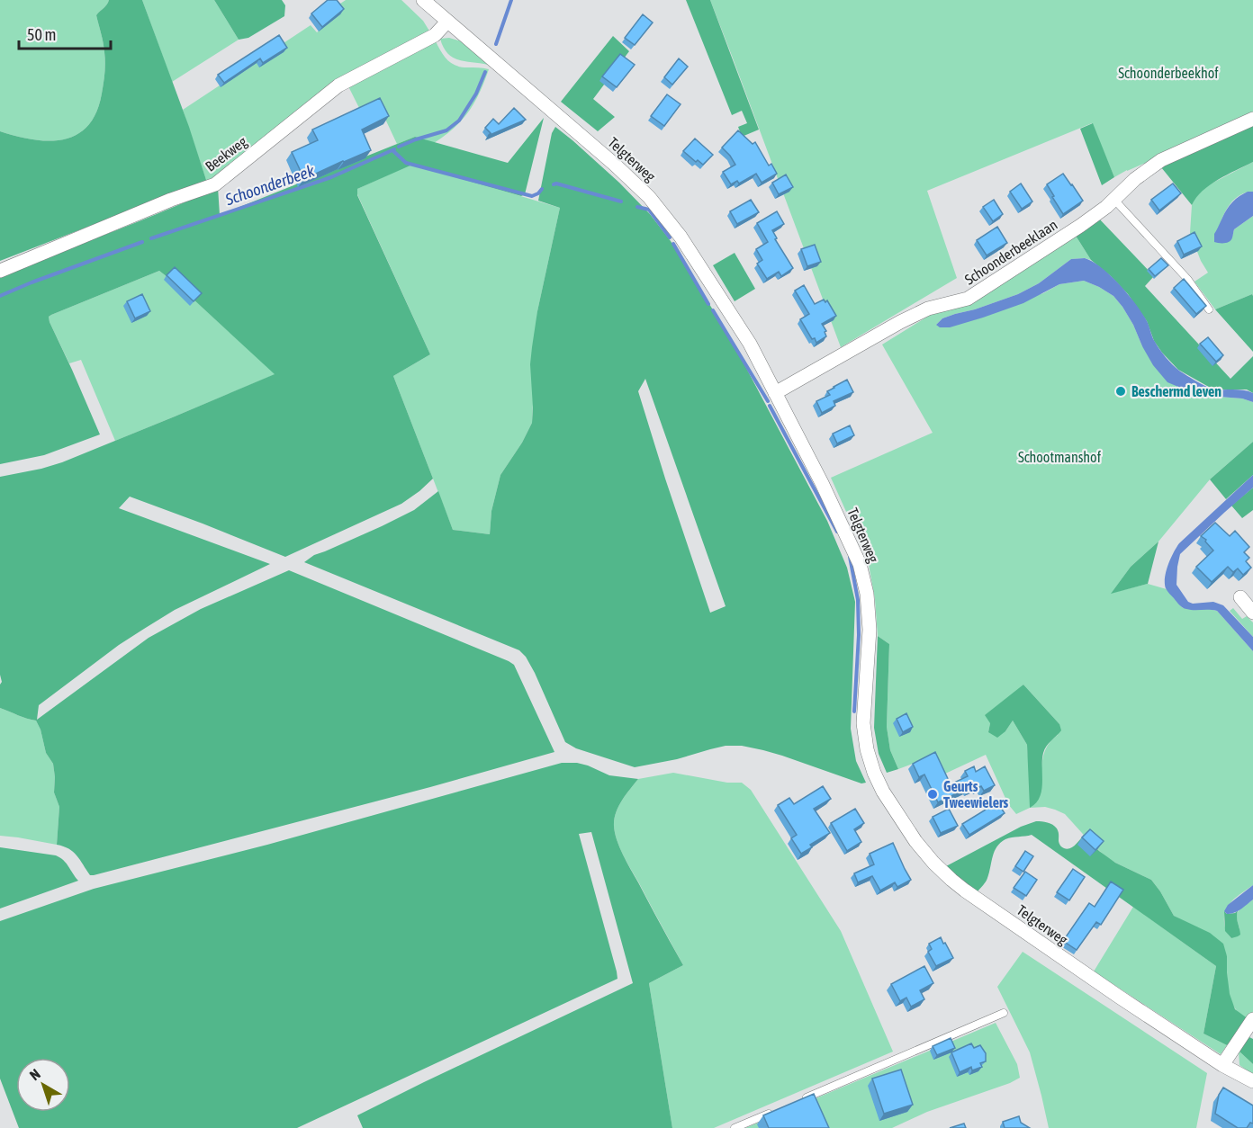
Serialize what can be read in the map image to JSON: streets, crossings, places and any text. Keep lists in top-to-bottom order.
{
  "streets": {
    "street": ["Beekweg", "Telgterweg", "Schoonderbeeklaan"]
  },
  "crossings": [
    ["Beekweg", "Telgterweg"],
    ["Telgterweg", "Schoonderbeeklaan"]
  ],
  "water": ["Schoonderbeek"],
  "parks": ["Schoonderbeekhof", "Schootmanshof"],
  "places": ["Beschermd leven", "Geurts Tweewielers"],
  "scale_bar": "50 m",
  "north": "top left"
}
